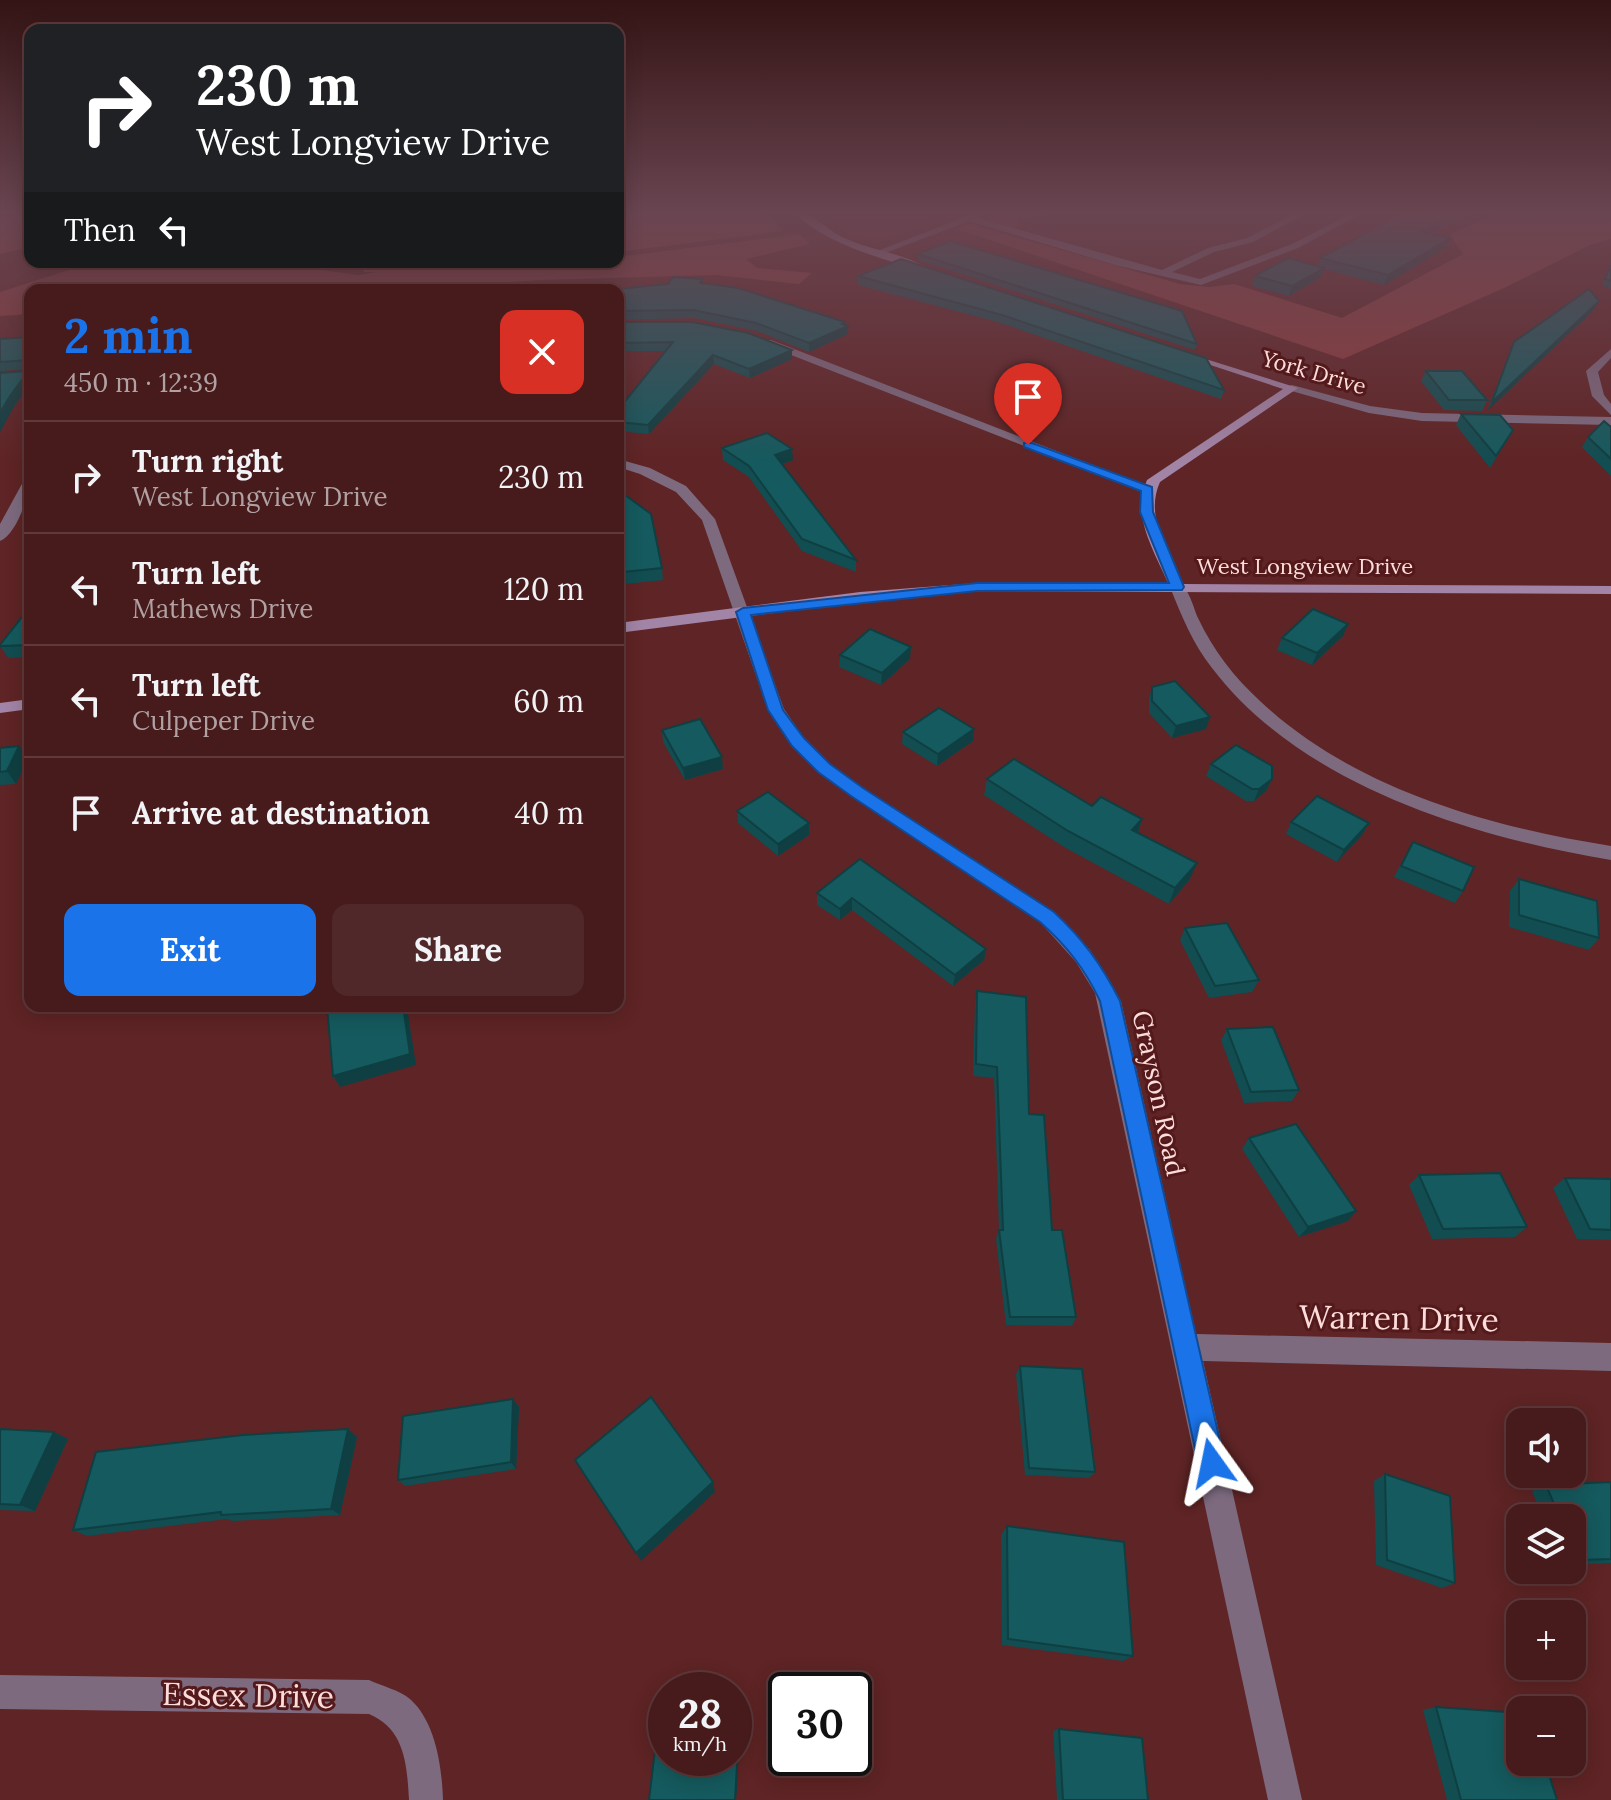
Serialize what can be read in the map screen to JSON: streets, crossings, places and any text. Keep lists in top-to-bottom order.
{
  "streets": {
    "street": [
      "York Drive",
      "West Longview Drive",
      "Grayson Road",
      "Warren Drive",
      "Essex Drive"
    ]
  },
  "crossings": [
    ["West Longview Drive", "Grayson Road"],
    ["Grayson Road", "Warren Drive"]
  ],
  "page": {
    "turn": ["230 m", "West Longview Drive"],
    "then": "Then",
    "heading": ["2 min", "450 m · 12:39"],
    "list": [
      {
        "name": "Turn right",
        "note": "West Longview Drive",
        "value": "230 m"
      },
      {
        "name": "Turn left",
        "note": "Mathews Drive",
        "value": "120 m"
      },
      {
        "name": "Turn left",
        "note": "Culpeper Drive",
        "value": "60 m"
      },
      {
        "name": "Arrive at destination",
        "value": "40 m"
      }
    ],
    "buttons": ["Exit", "Share"],
    "map_buttons": ["+", "−"],
    "speed": "28 km/h",
    "limit": "30"
  }
}
